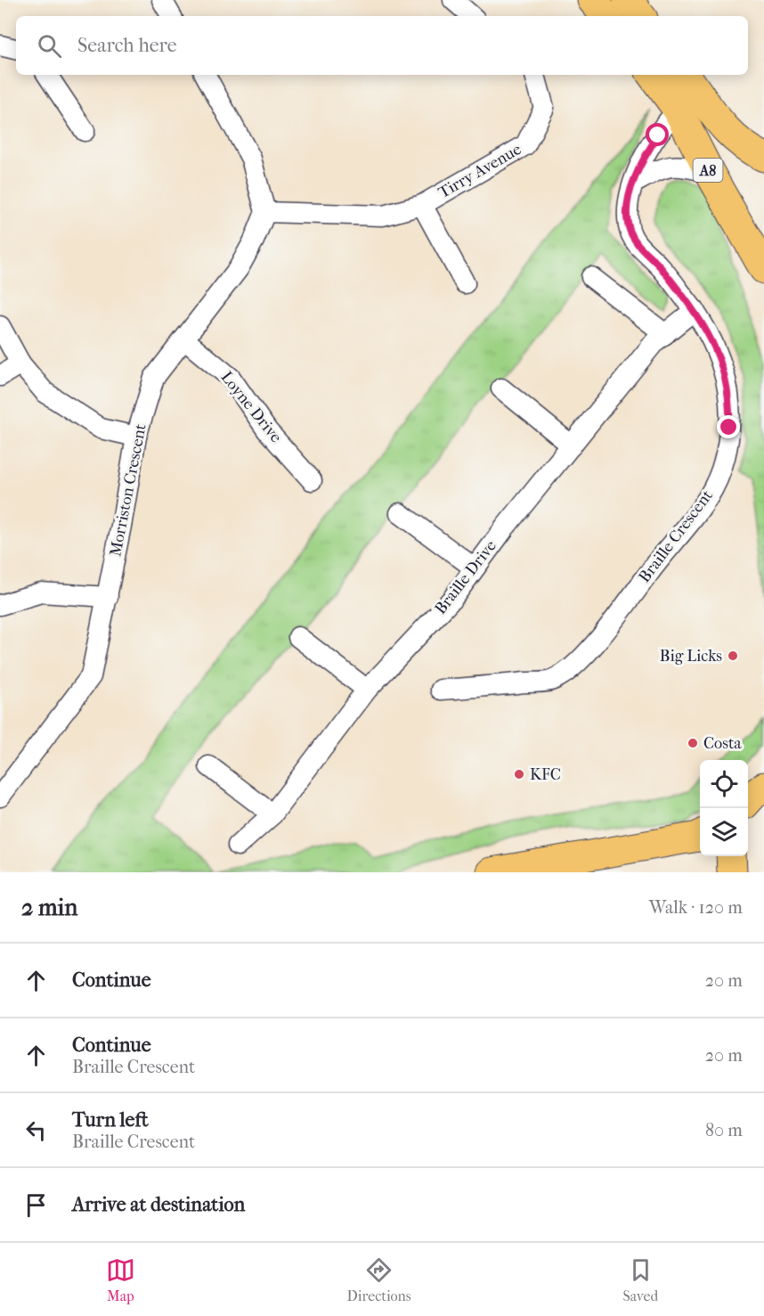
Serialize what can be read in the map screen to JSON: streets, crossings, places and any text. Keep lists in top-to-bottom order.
{
  "streets": {
    "main road": ["A8"],
    "street": [
      "Tirry Avenue",
      "Loyne Drive",
      "Morriston Crescent",
      "Braille Crescent",
      "Braille Drive"
    ]
  },
  "crossings": [
    ["A8", "Braille Crescent"],
    ["Tirry Avenue", "Morriston Crescent"],
    ["Loyne Drive", "Morriston Crescent"],
    ["Braille Crescent", "Braille Drive"]
  ],
  "places": ["Big Licks", "Costa", "KFC"],
  "page": {
    "search": "Search here",
    "heading": ["2 min", "Walk · 120 m"],
    "list": [
      ["Continue", "20 m"],
      ["Continue", "Braille Crescent", "20 m"],
      ["Turn left", "Braille Crescent", "80 m"],
      "Arrive at destination"
    ],
    "nav": ["Map", "Directions", "Saved"]
  }
}
